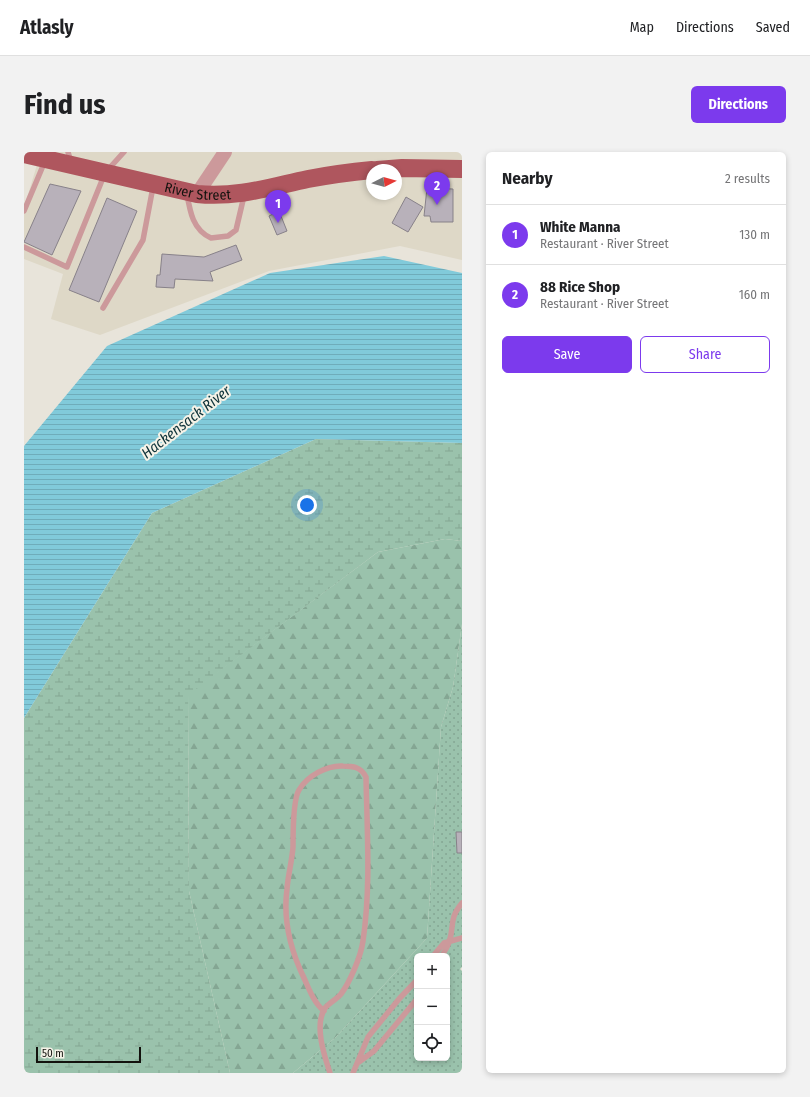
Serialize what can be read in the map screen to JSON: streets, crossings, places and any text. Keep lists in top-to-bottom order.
{
  "streets": {
    "main road": ["River Street"]
  },
  "water": ["Hackensack River"],
  "scale_bar": "50 m",
  "north": "right",
  "page": {
    "header": "Atlasly",
    "nav": ["Map", "Directions", "Saved"],
    "buttons": [
      "Directions",
      ["Save", "Share"]
    ],
    "title": "Find us",
    "heading": ["Nearby", "2 results"],
    "pins": ["2", "1"],
    "list": [
      {
        "mark": "1",
        "name": "White Manna",
        "note": "Restaurant · River Street",
        "value": "130 m"
      },
      {
        "mark": "2",
        "name": "88 Rice Shop",
        "note": "Restaurant · River Street",
        "value": "160 m"
      }
    ],
    "map_buttons": ["+", "−"],
    "scale": "50 m"
  }
}
